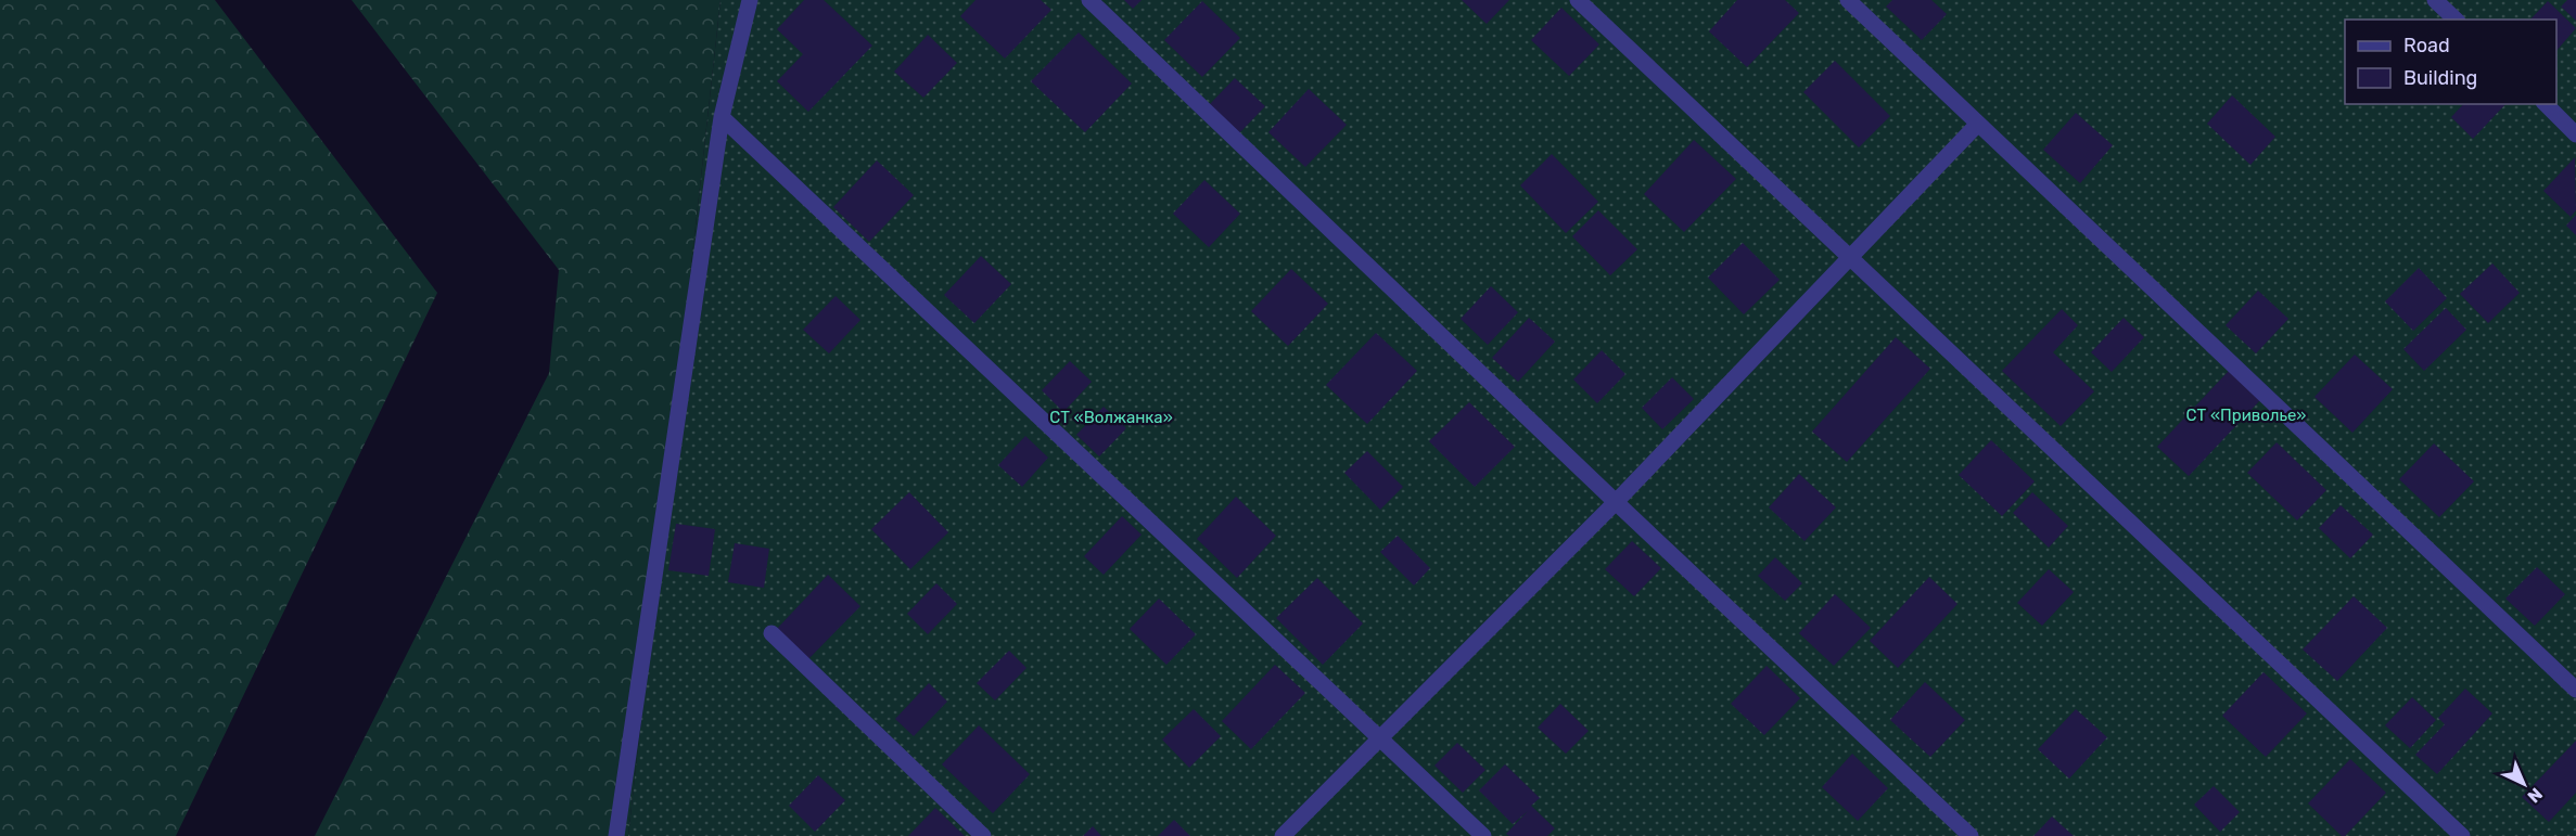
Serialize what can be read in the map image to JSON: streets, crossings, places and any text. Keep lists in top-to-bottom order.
{
  "parks": ["СТ «Приволье»", "СТ «Волжанка»"],
  "legend": ["Road", "Building"],
  "north": "bottom right"
}
